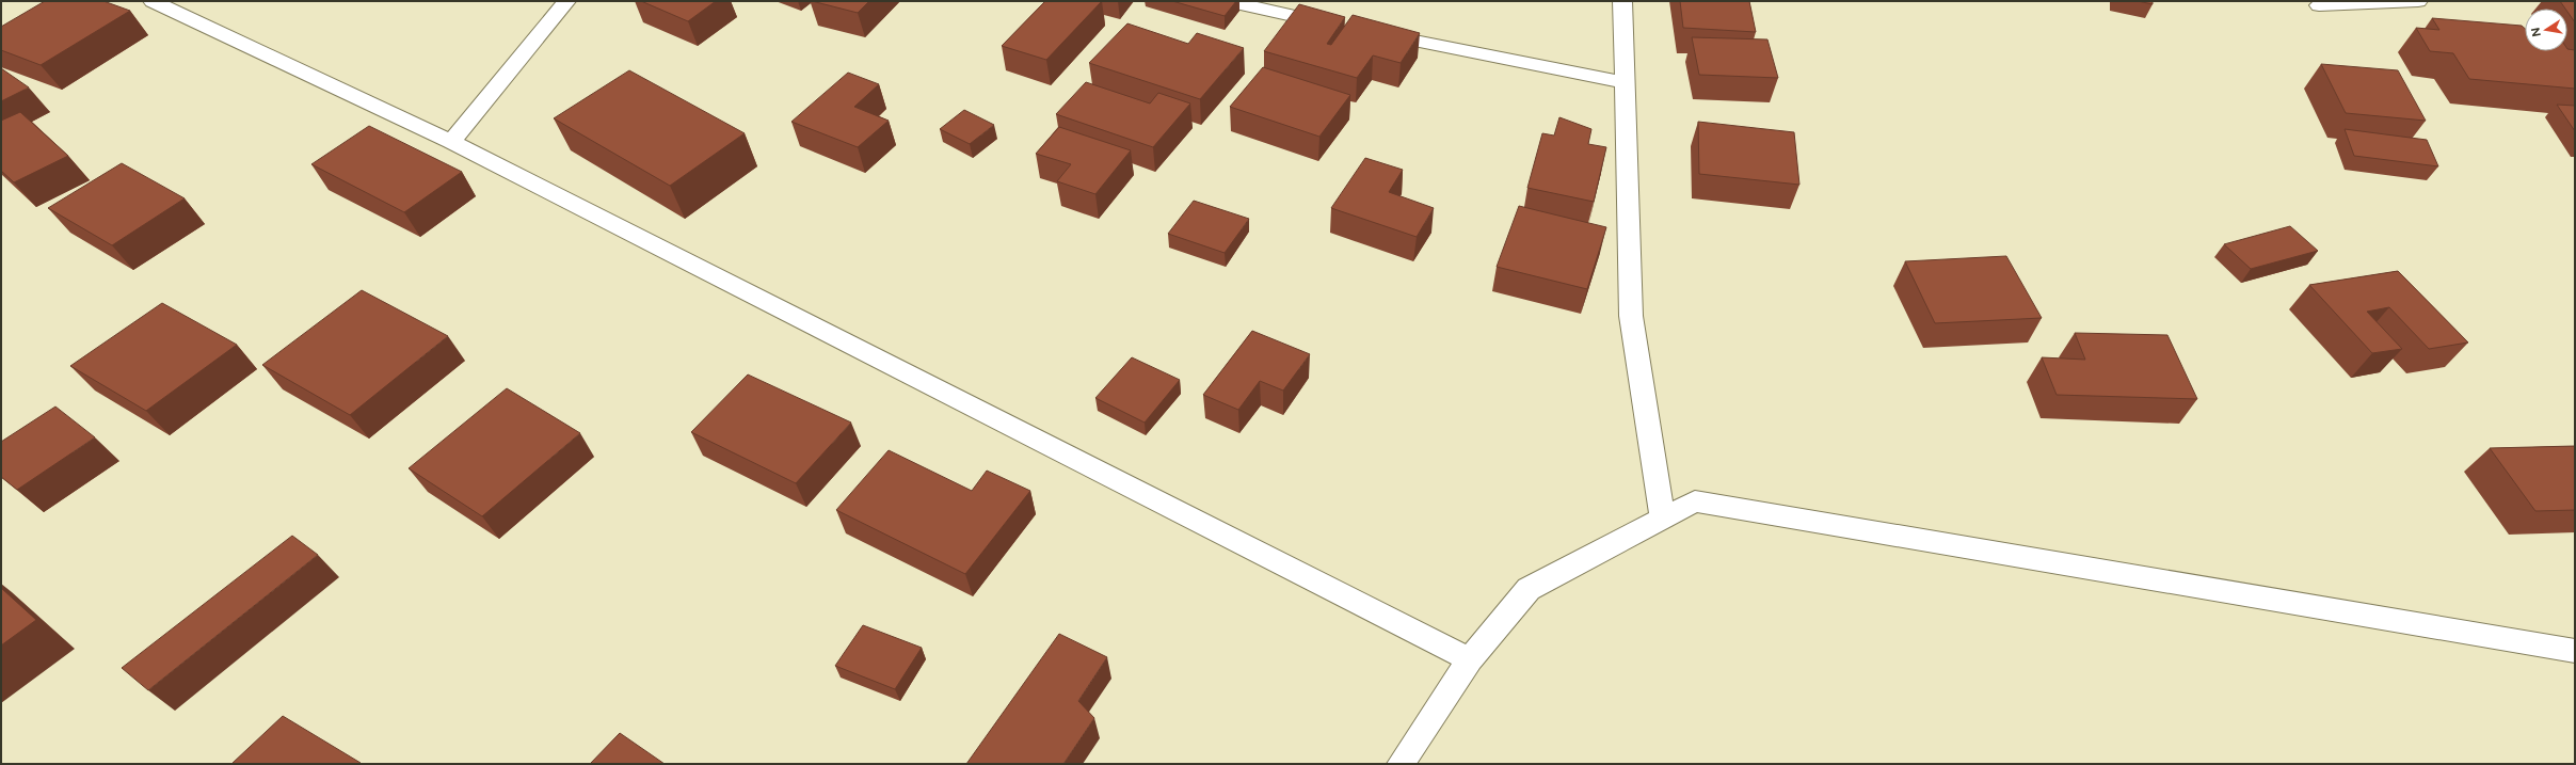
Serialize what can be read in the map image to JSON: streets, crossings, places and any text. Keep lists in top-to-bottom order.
{
  "north": "left"
}
